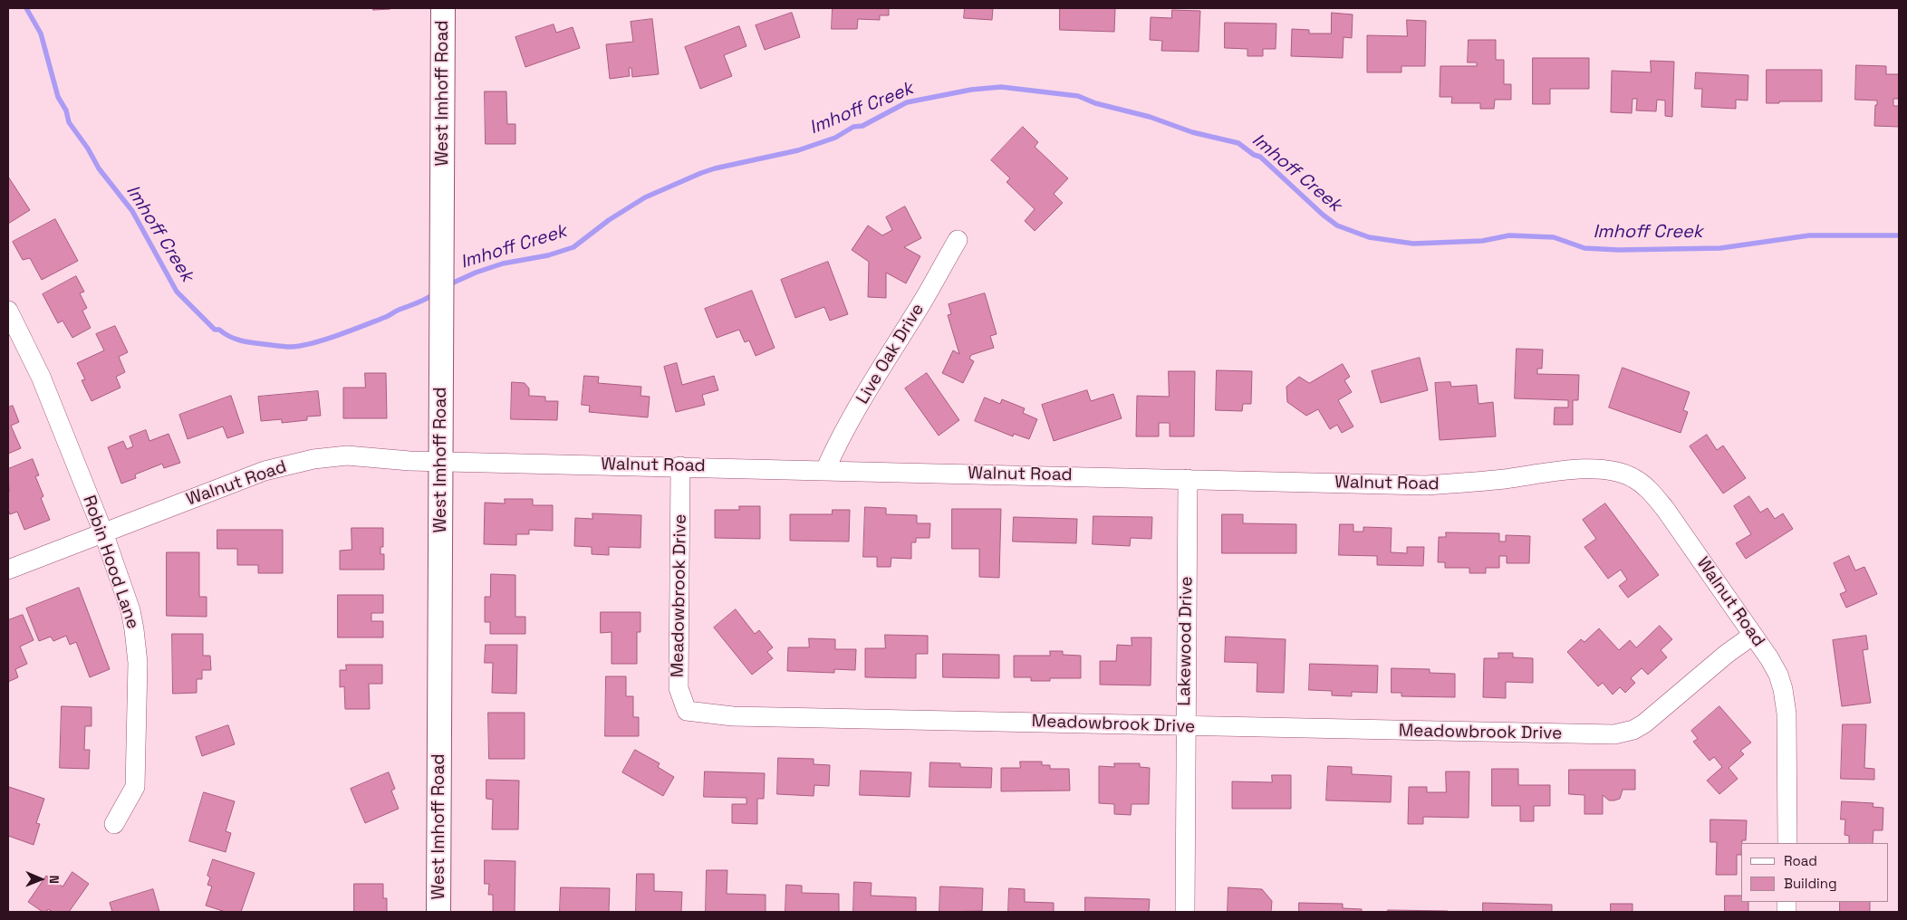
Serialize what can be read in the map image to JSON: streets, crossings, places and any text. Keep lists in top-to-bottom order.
{
  "streets": {
    "street": [
      "West Imhoff Road",
      "Live Oak Drive",
      "Walnut Road",
      "Robin Hood Lane",
      "Meadowbrook Drive",
      "Lakewood Drive"
    ]
  },
  "crossings": [
    ["West Imhoff Road", "Walnut Road"],
    ["Live Oak Drive", "Walnut Road"],
    ["Walnut Road", "Robin Hood Lane"],
    ["Walnut Road", "Meadowbrook Drive"],
    ["Walnut Road", "Lakewood Drive"],
    ["Meadowbrook Drive", "Lakewood Drive"]
  ],
  "water": ["Imhoff Creek"],
  "legend": ["Road", "Building"],
  "north": "right"
}
